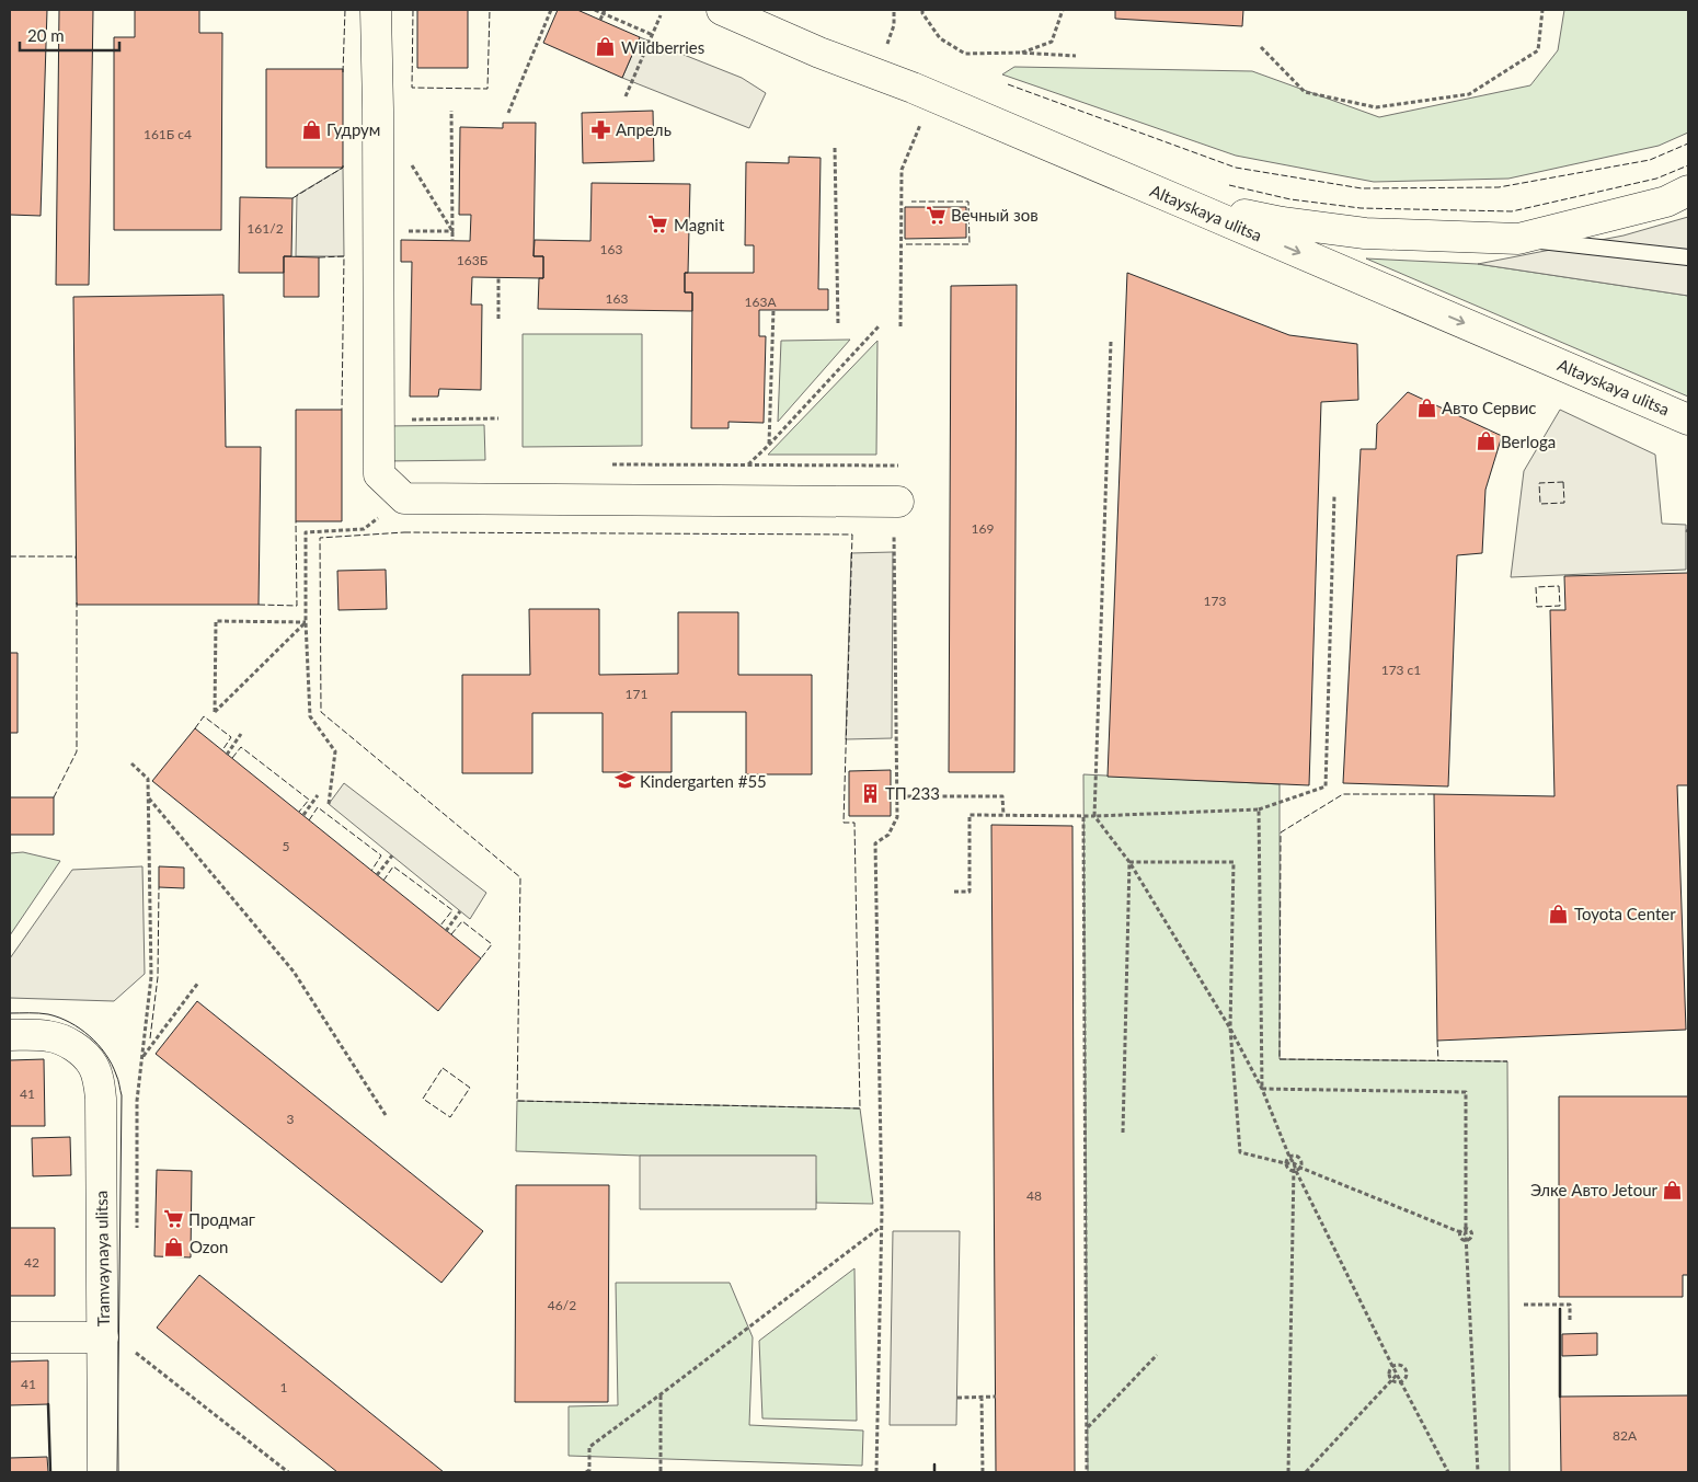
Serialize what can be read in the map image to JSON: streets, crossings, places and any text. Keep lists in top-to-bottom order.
{
  "streets": {
    "street": ["Altayskaya ulitsa", "Tramvaynaya ulitsa"]
  },
  "places": {
    "shop": [
      "Wildberries",
      "Гудрум",
      "Авто Сервис",
      "Berloga",
      "Toyota Center",
      "Элке Авто Jetour",
      "Ozon"
    ],
    "pharmacy": ["Апрель"],
    "supermarket": ["Вечный зов", "Magnit", "Продмаг"],
    "school or university": ["Kindergarten #55"],
    "building": ["ТП 233"]
  },
  "house_numbers": [
    "161Б с4",
    "161/2",
    "163",
    "163Б",
    "163",
    "163А",
    "169",
    "173",
    "173 с1",
    "171",
    "5",
    "41",
    "3",
    "48",
    "42",
    "46/2",
    "41",
    "1",
    "82А"
  ],
  "scale_bar": "20 m"
}
